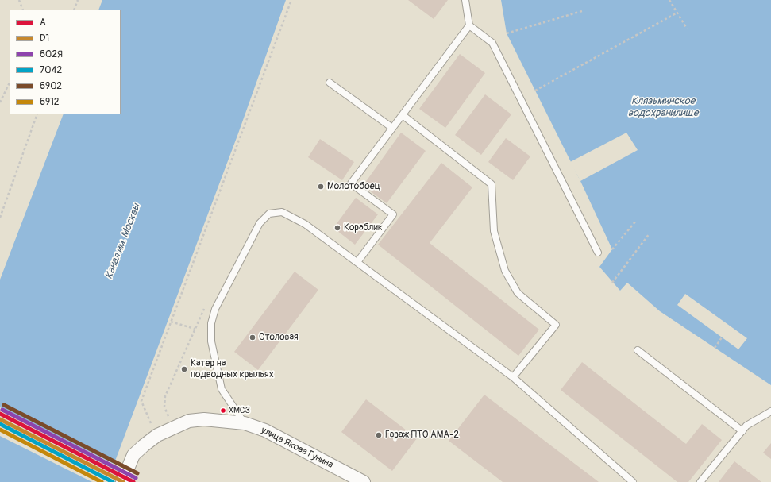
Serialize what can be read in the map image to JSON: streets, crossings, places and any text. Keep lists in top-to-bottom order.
{
  "streets": {
    "street": ["улица Якова Гунина"]
  },
  "water": ["Клязьминское водохранилище", "Канал им. Москвы"],
  "places": [
    "Молотобоец",
    "Кораблик",
    "Столовая",
    "Катер на подводных крыльях",
    "ХМСЗ",
    "Гараж ПТО АМА-2"
  ],
  "lines": [
    "transit line 6902",
    "transit line 602Я",
    "transit line A",
    "transit line D1",
    "transit line 7042",
    "transit line 6912"
  ],
  "legend": [
    "A",
    "D1",
    "602Я",
    "7042",
    "6902",
    "6912"
  ]
}
